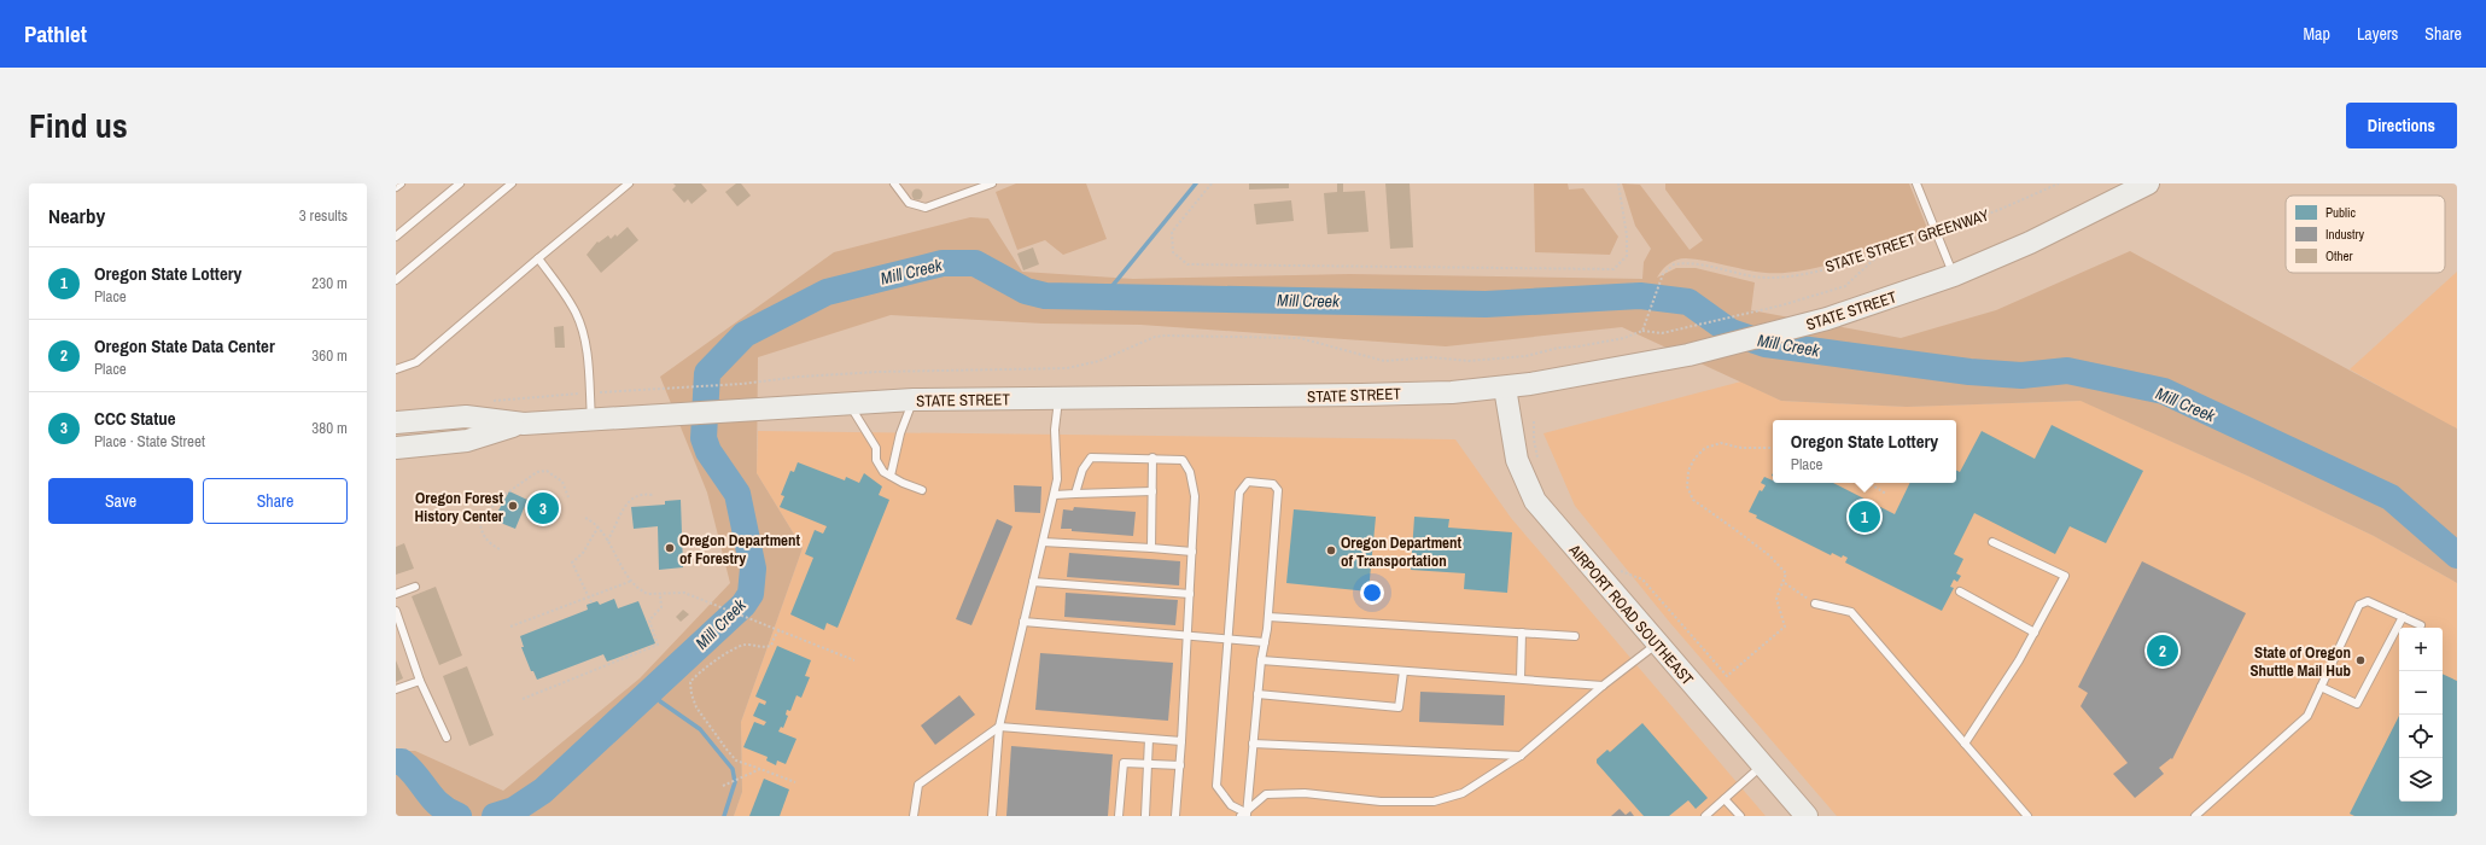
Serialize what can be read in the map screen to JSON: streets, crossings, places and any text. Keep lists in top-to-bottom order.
{
  "streets": {
    "main road": ["STATE STREET", "AIRPORT ROAD SOUTHEAST"],
    "path": ["STATE STREET GREENWAY"]
  },
  "crossings": [
    ["STATE STREET", "AIRPORT ROAD SOUTHEAST"]
  ],
  "water": ["Mill Creek"],
  "places": [
    "Oregon Forest History Center",
    "Oregon Department of Forestry",
    "Oregon Department of Transportation",
    "State of Oregon Shuttle Mail Hub"
  ],
  "legend": ["Public", "Industry", "Other"],
  "page": {
    "header": "Pathlet",
    "nav": ["Map", "Layers", "Share"],
    "title": "Find us",
    "buttons": [
      "Directions",
      ["Save", "Share"]
    ],
    "heading": ["Nearby", "3 results"],
    "list": [
      {
        "mark": "1",
        "name": "Oregon State Lottery",
        "note": "Place",
        "value": "230 m"
      },
      {
        "mark": "2",
        "name": "Oregon State Data Center",
        "note": "Place",
        "value": "360 m"
      },
      {
        "mark": "3",
        "name": "CCC Statue",
        "note": "Place · State Street",
        "value": "380 m"
      }
    ],
    "popup": ["Oregon State Lottery", "Place"],
    "pins": ["3", "1", "2"],
    "map_buttons": ["+", "−"]
  }
}
